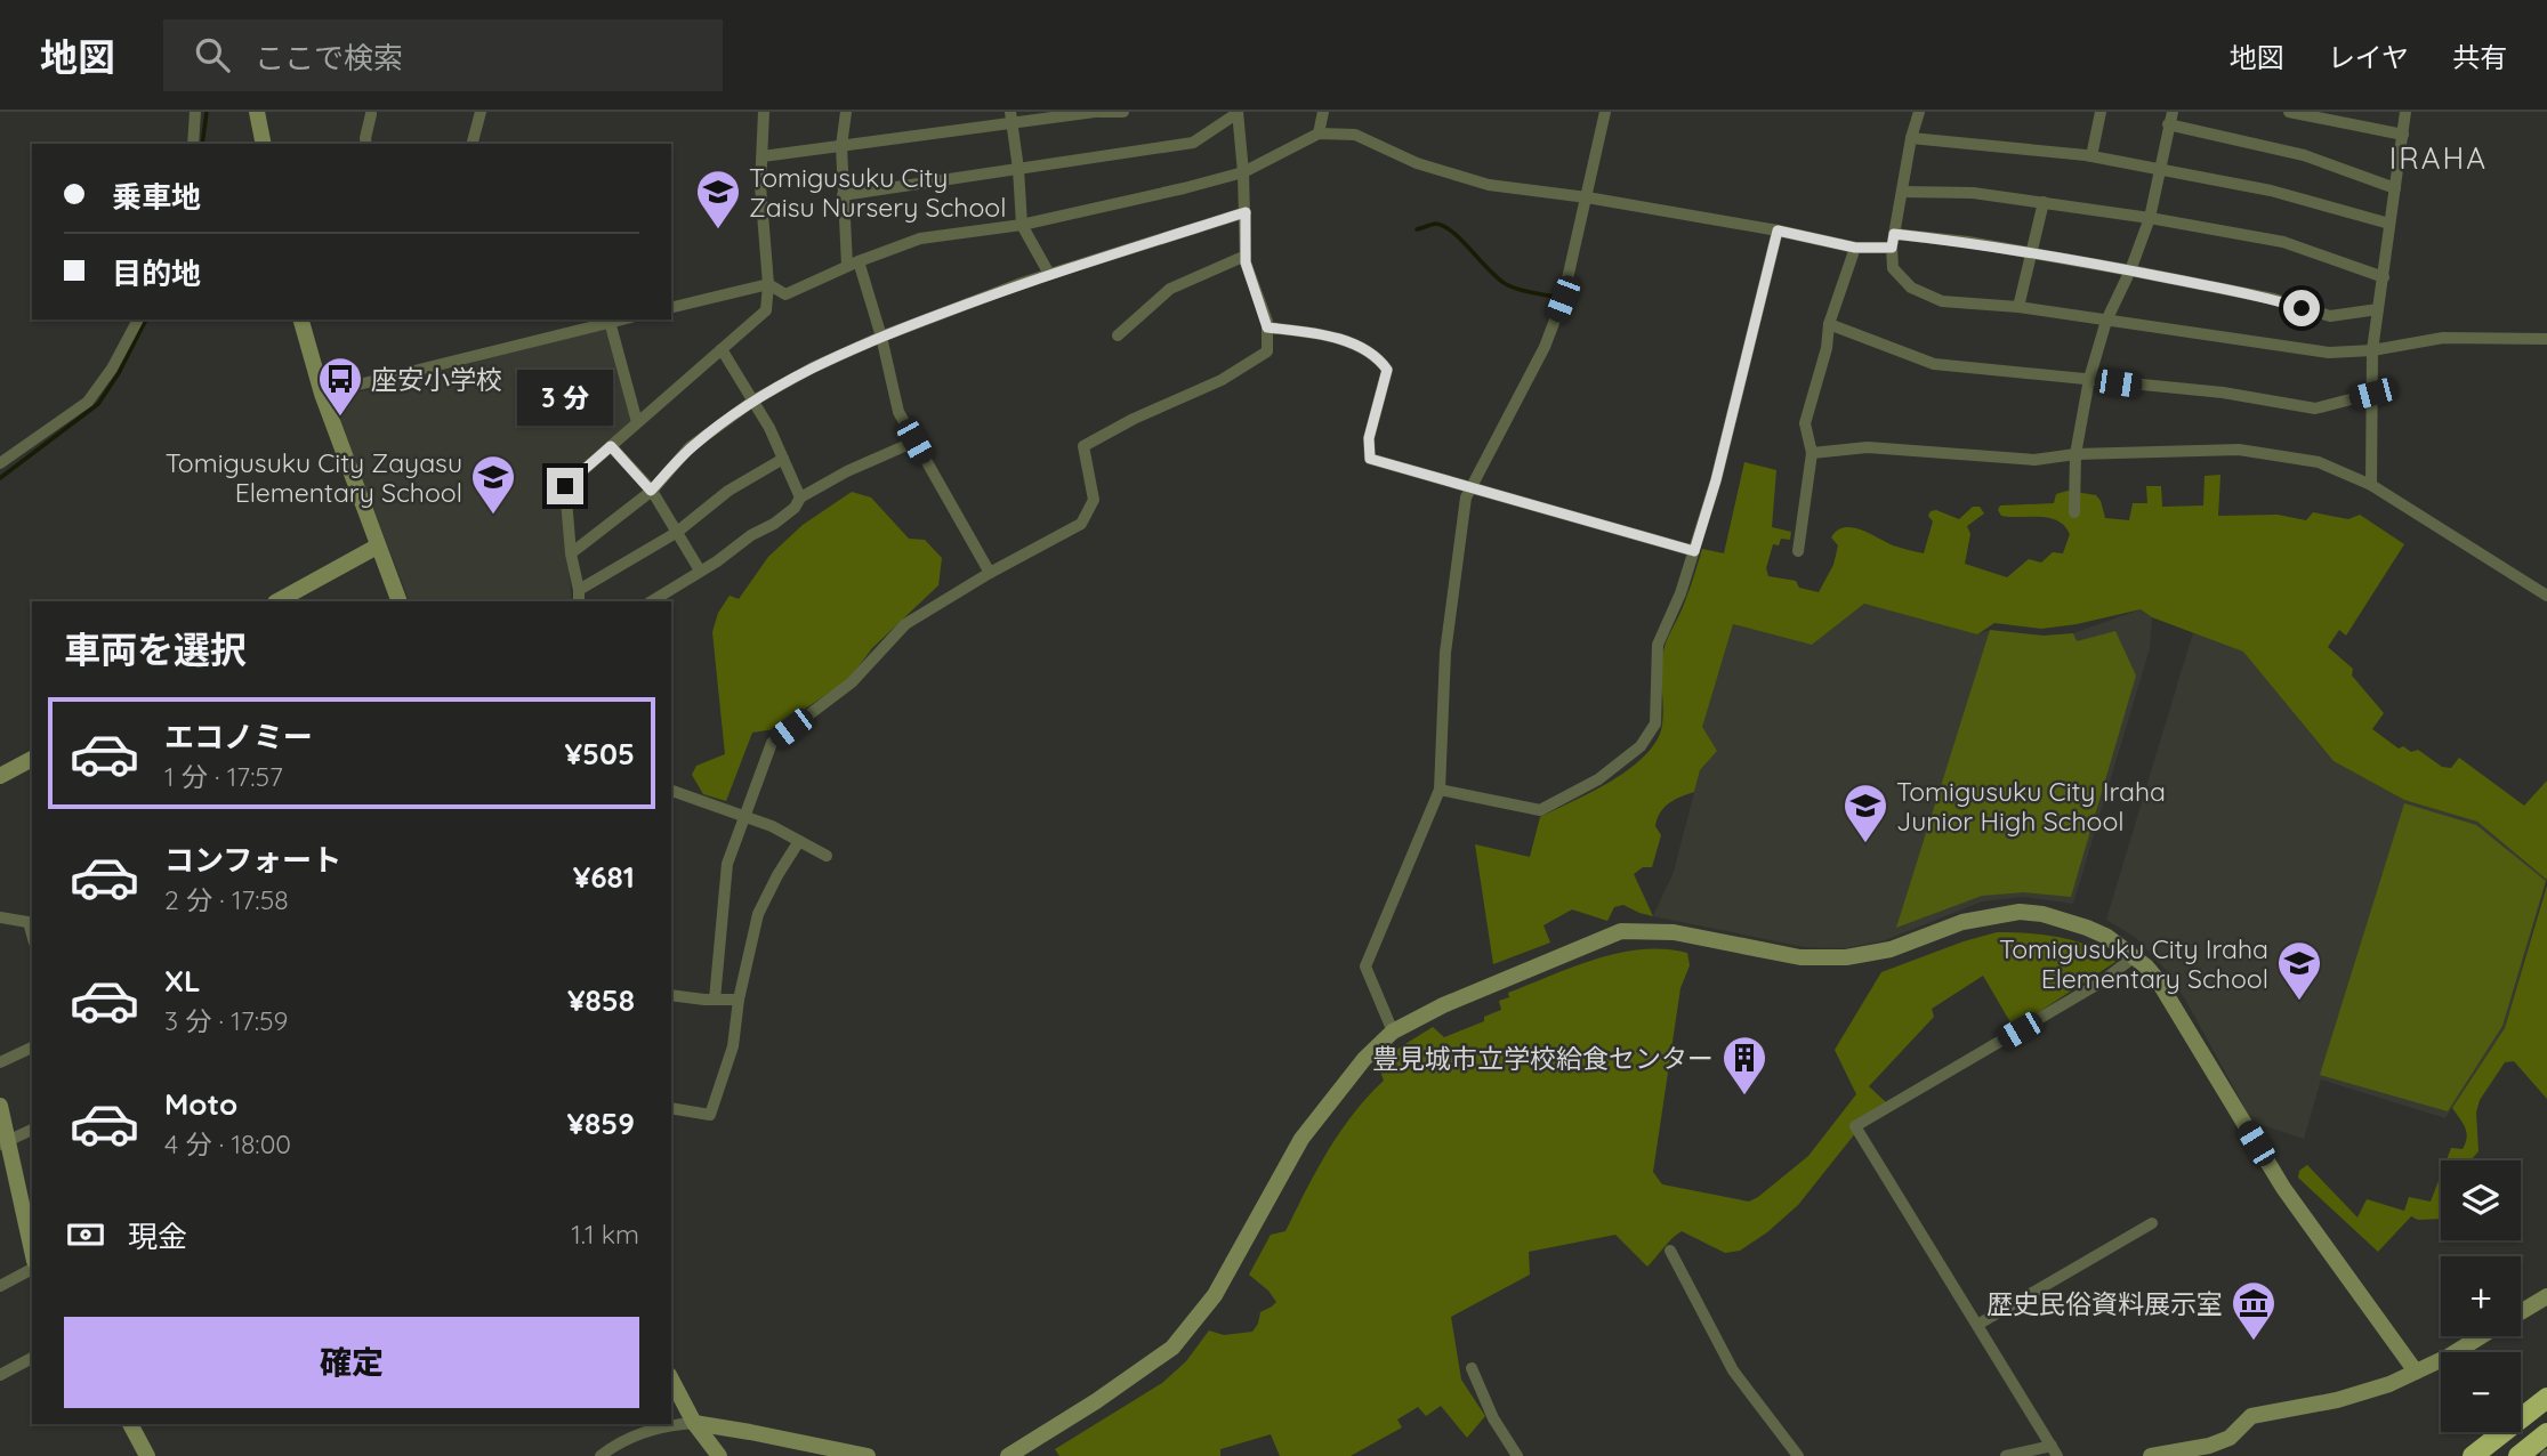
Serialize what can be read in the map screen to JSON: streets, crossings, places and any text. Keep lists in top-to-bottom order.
{
  "districts": ["IRAHA"],
  "places": {
    "school or university": [
      "Tomigusuku City Zaisu Nursery School",
      "Tomigusuku City Zayasu Elementary School",
      "Tomigusuku City Iraha Junior High School",
      "Tomigusuku City Iraha Elementary School"
    ],
    "bus stop": ["座安小学校"],
    "building": ["豊見城市立学校給食センター"],
    "museum": ["歴史民俗資料展示室"]
  },
  "page": {
    "header": "地図",
    "search": "ここで検索",
    "nav": ["地図", "レイヤ", "共有"],
    "banner": ["乗車地", "目的地"],
    "bubble": "3 分",
    "heading": "車両を選択",
    "list": [
      {
        "name": "エコノミー",
        "note": "1 分 · 17:57",
        "value": "¥505"
      },
      {
        "name": "コンフォート",
        "note": "2 分 · 17:58",
        "value": "¥681"
      },
      {
        "name": "XL",
        "note": "3 分 · 17:59",
        "value": "¥858"
      },
      {
        "name": "Moto",
        "note": "4 分 · 18:00",
        "value": "¥859"
      }
    ],
    "map_buttons": ["+", "−"],
    "pay": ["現金", "1.1 km"],
    "buttons": "確定"
  }
}
